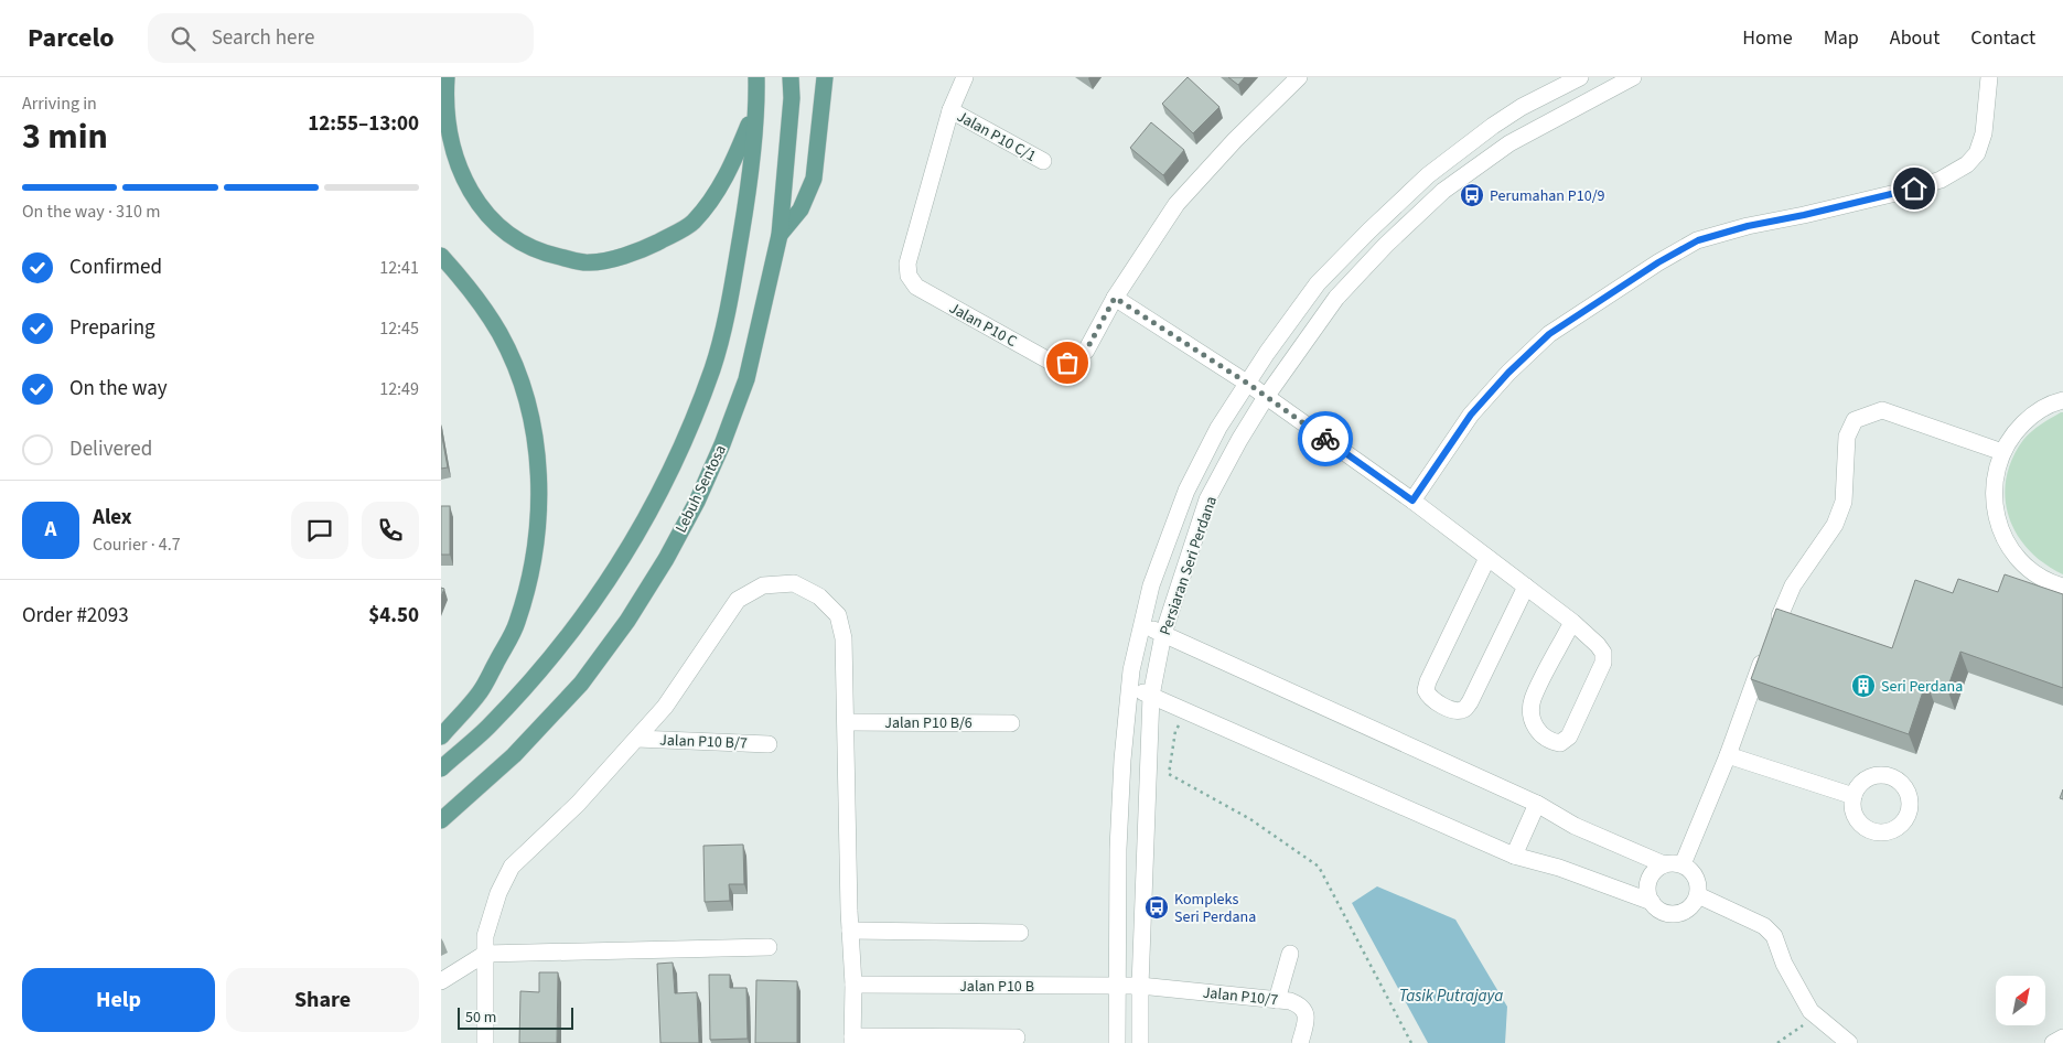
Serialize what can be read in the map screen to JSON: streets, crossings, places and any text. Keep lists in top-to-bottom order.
{
  "streets": {
    "main road": ["Lebuh Sentosa"],
    "street": [
      "Jalan P10 C/1",
      "Jalan P10 C",
      "Persiaran Seri Perdana",
      "Jalan P10 B/6",
      "Jalan P10 B/7",
      "Jalan P10 B",
      "Jalan P10/7"
    ]
  },
  "crossings": [
    ["Jalan P10 C/1", "Jalan P10 C"],
    ["Persiaran Seri Perdana", "Jalan P10 B"],
    ["Persiaran Seri Perdana", "Jalan P10/7"],
    ["Jalan P10 B", "Jalan P10/7"]
  ],
  "water": ["Tasik Putrajaya"],
  "places": {
    "bus stop": ["Perumahan P10/9", "Kompleks Seri Perdana"],
    "building": ["Seri Perdana"]
  },
  "scale_bar": "50 m",
  "north": "top right",
  "page": {
    "header": "Parcelo",
    "search": "Search here",
    "nav": [
      "Home",
      "Map",
      "About",
      "Contact"
    ],
    "heading": ["3 min", "Arriving in", "12:55–13:00"],
    "panel": [
      "Alex",
      "Courier · 4.7",
      "Order #2093",
      "$4.50"
    ],
    "bar": "On the way · 310 m",
    "list": [
      ["Confirmed", "12:41"],
      ["Preparing", "12:45"],
      ["On the way", "12:49"],
      "Delivered"
    ],
    "round": "A",
    "buttons": ["Help", "Share"],
    "scale": "50 m"
  }
}
